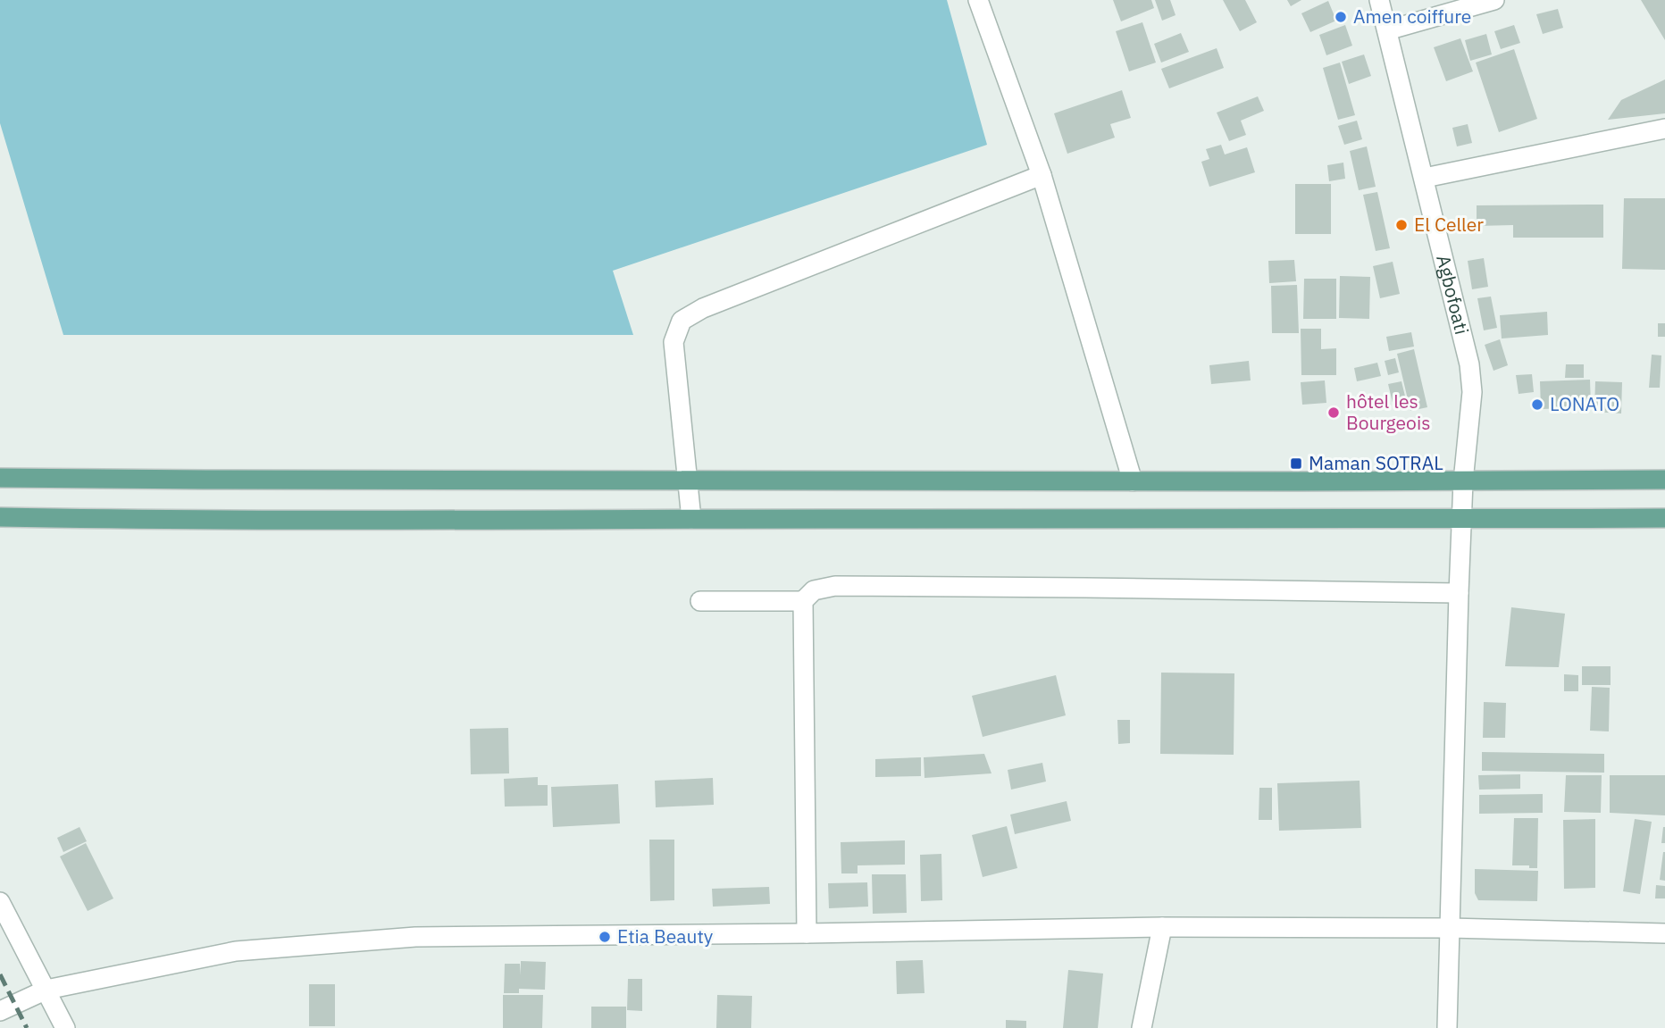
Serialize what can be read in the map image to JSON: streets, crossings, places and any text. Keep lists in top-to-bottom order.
{
  "streets": {
    "street": ["Agbofoati"]
  },
  "places": {
    "other": [
      "Amen coiffure",
      "El Celler",
      "LONATO",
      "hôtel les Bourgeois",
      "Etia Beauty"
    ],
    "transit": ["Maman SOTRAL"]
  }
}
